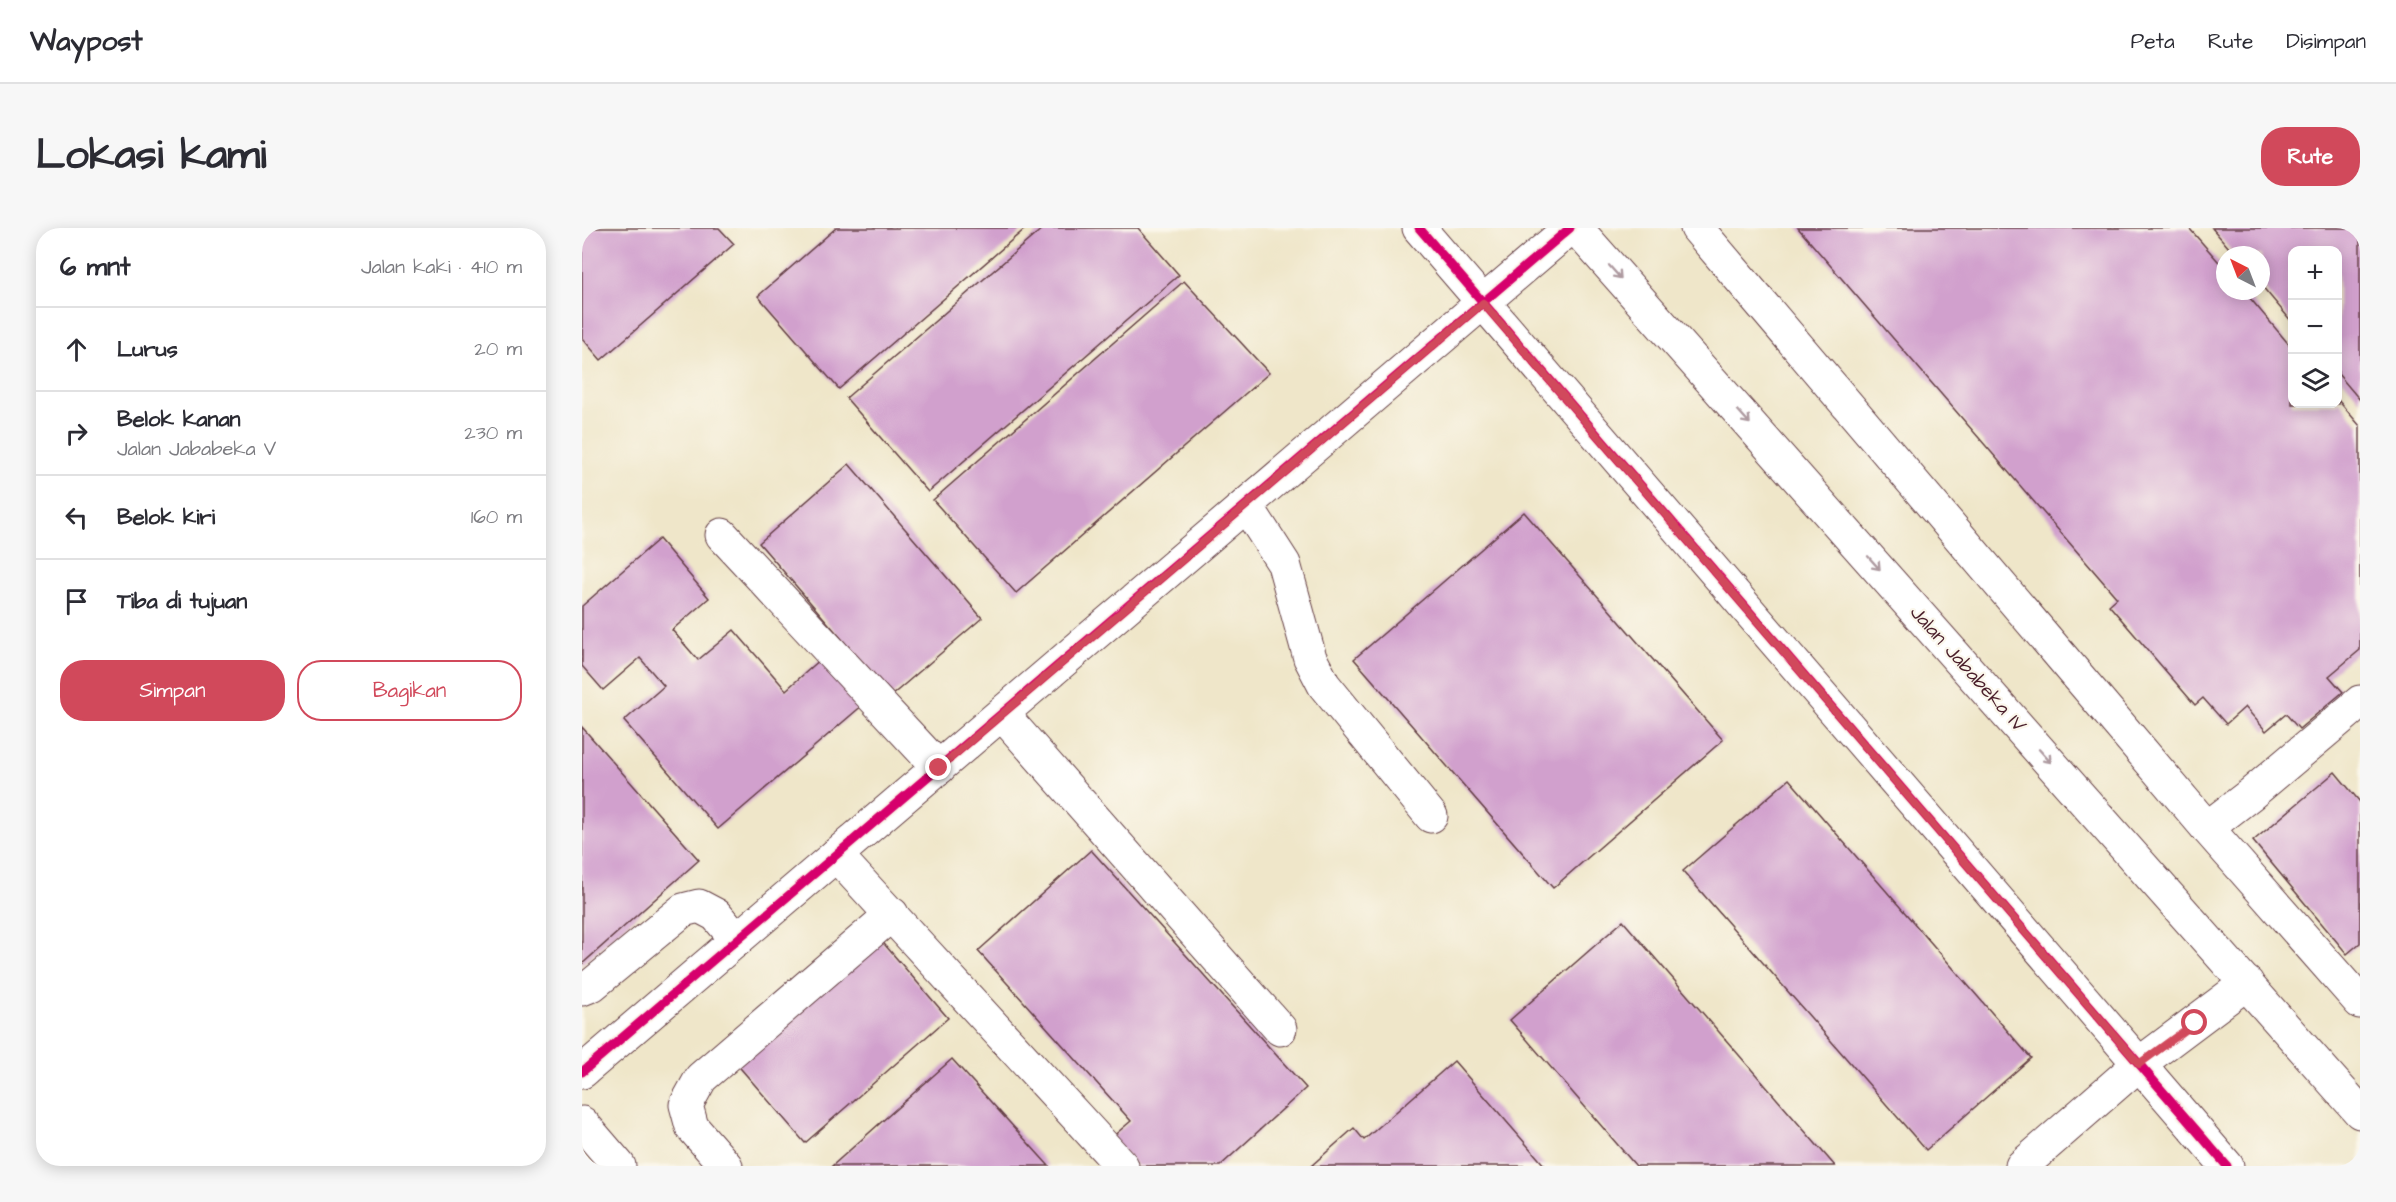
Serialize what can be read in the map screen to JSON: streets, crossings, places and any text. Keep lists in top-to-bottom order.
{
  "streets": {
    "street": ["Jalan Jababeka IV"]
  },
  "north": "top left",
  "page": {
    "header": "Waypost",
    "nav": ["Peta", "Rute", "Disimpan"],
    "title": "Lokasi kami",
    "buttons": [
      "Rute",
      ["Simpan", "Bagikan"]
    ],
    "heading": ["6 mnt", "Jalan kaki · 410 m"],
    "map_buttons": ["+", "−"],
    "list": [
      ["Lurus", "20 m"],
      ["Belok kanan", "Jalan Jababeka V", "230 m"],
      ["Belok kiri", "160 m"],
      "Tiba di tujuan"
    ]
  }
}
